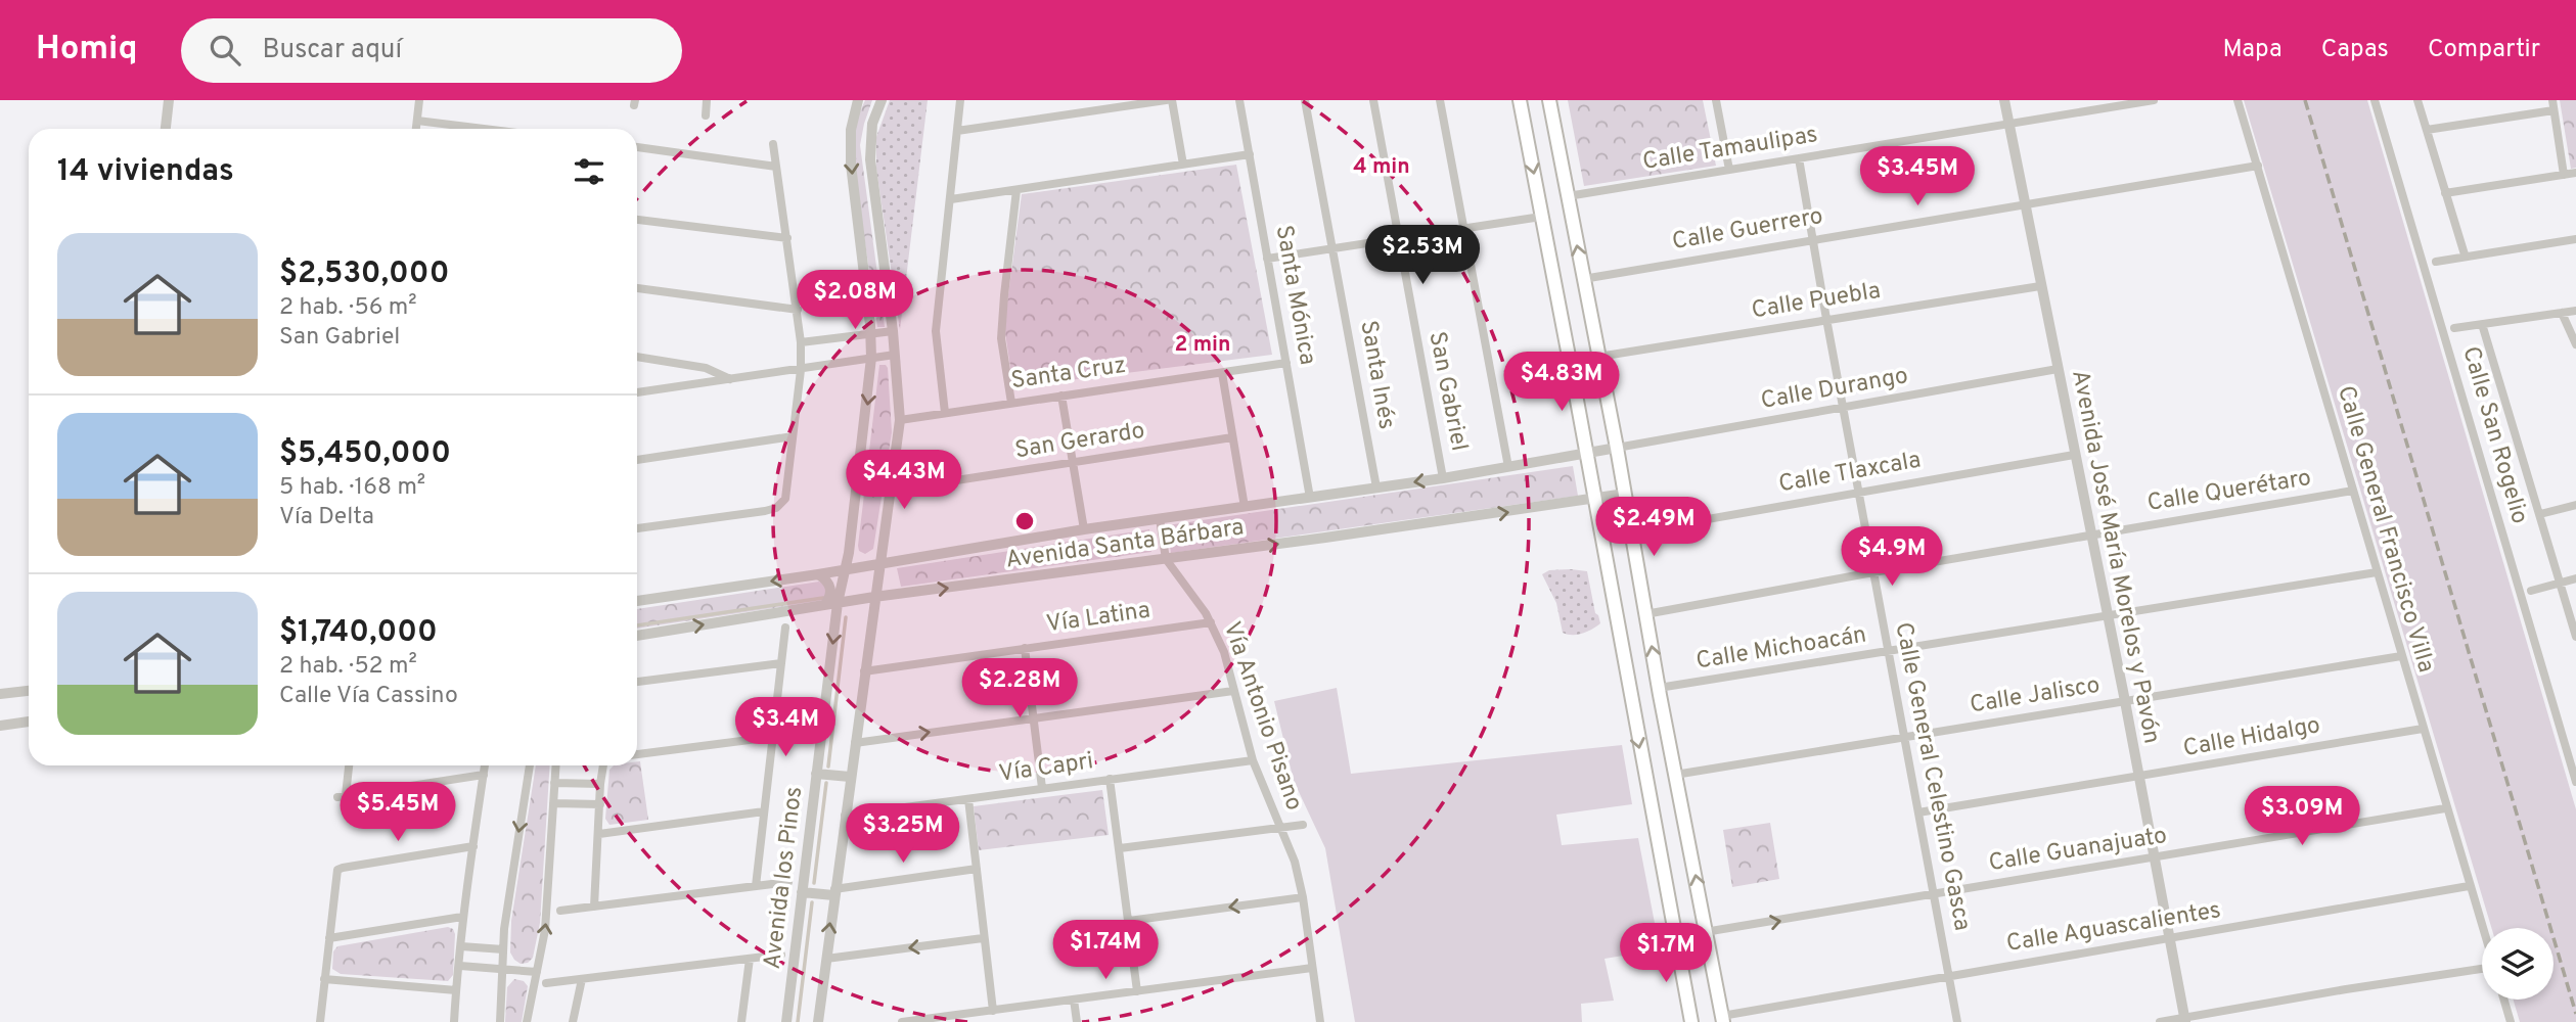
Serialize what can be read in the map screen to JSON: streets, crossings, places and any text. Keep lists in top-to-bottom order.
{
  "streets": {
    "street": [
      "Calle Tamaulipas",
      "Calle Guerrero",
      "Santa Mónica",
      "Calle Puebla",
      "Santa Cruz",
      "Santa Inés",
      "Calle Durango",
      "San Gabriel",
      "Calle San Rogelio",
      "San Gerardo",
      "Calle Tlaxcala",
      "Calle Querétaro",
      "Calle General Francisco Villa",
      "Avenida Santa Bárbara",
      "Avenida José María Morelos y Pavón",
      "Vía Latina",
      "Calle Michoacán",
      "Calle Jalisco",
      "Vía Antonio Pisano",
      "Calle Hidalgo",
      "Vía Capri",
      "Calle General Celestino Gasca",
      "Calle Guanajuato",
      "Avenida los Pinos",
      "Calle Aguascalientes"
    ]
  },
  "crossings": [
    ["Calle Tamaulipas", "Avenida José María Morelos y Pavón"],
    ["Calle Tamaulipas", "Calle General Celestino Gasca"],
    ["Calle Guerrero", "Calle General Francisco Villa"],
    ["Calle Guerrero", "Avenida José María Morelos y Pavón"],
    ["Calle Guerrero", "Calle General Celestino Gasca"],
    ["Santa Mónica", "Santa Cruz"],
    ["Santa Mónica", "Avenida Santa Bárbara"],
    ["Calle Puebla", "Avenida José María Morelos y Pavón"],
    ["Calle Puebla", "Calle General Celestino Gasca"],
    ["Santa Inés", "Avenida Santa Bárbara"],
    ["Calle Durango", "Avenida Santa Bárbara"],
    ["Calle Durango", "Avenida José María Morelos y Pavón"],
    ["Calle Durango", "Calle General Celestino Gasca"],
    ["San Gabriel", "Avenida Santa Bárbara"],
    ["Calle Tlaxcala", "Avenida José María Morelos y Pavón"],
    ["Calle Tlaxcala", "Calle General Celestino Gasca"],
    ["Calle Querétaro", "Calle General Francisco Villa"],
    ["Calle Querétaro", "Avenida José María Morelos y Pavón"],
    ["Calle Querétaro", "Calle General Celestino Gasca"],
    ["Calle General Francisco Villa", "Calle Michoacán"],
    ["Calle General Francisco Villa", "Calle Jalisco"],
    ["Calle General Francisco Villa", "Calle Hidalgo"],
    ["Calle General Francisco Villa", "Calle Guanajuato"],
    ["Calle General Francisco Villa", "Calle Aguascalientes"],
    ["Avenida Santa Bárbara", "Vía Antonio Pisano"],
    ["Avenida Santa Bárbara", "Avenida los Pinos"],
    ["Avenida José María Morelos y Pavón", "Calle Michoacán"],
    ["Avenida José María Morelos y Pavón", "Calle Jalisco"],
    ["Avenida José María Morelos y Pavón", "Calle Hidalgo"],
    ["Avenida José María Morelos y Pavón", "Calle Guanajuato"],
    ["Avenida José María Morelos y Pavón", "Calle Aguascalientes"],
    ["Vía Latina", "Vía Antonio Pisano"],
    ["Calle Michoacán", "Calle General Celestino Gasca"],
    ["Calle Jalisco", "Calle General Celestino Gasca"],
    ["Vía Antonio Pisano", "Vía Capri"],
    ["Calle Hidalgo", "Calle General Celestino Gasca"],
    ["Calle General Celestino Gasca", "Calle Guanajuato"],
    ["Calle General Celestino Gasca", "Calle Aguascalientes"]
  ],
  "page": {
    "header": "Homiq",
    "search": "Buscar aquí",
    "nav": ["Mapa", "Capas", "Compartir"],
    "heading": "14 viviendas",
    "price": [
      "$3.45M",
      "$2.53M",
      "$2.08M",
      "$4.83M",
      "$4.43M",
      "$2.49M",
      "$4.9M",
      "$2.28M",
      "$3.4M",
      "$5.45M",
      "$3.09M",
      "$3.25M",
      "$1.74M",
      "$1.7M"
    ],
    "list": [
      {
        "name": "$2,530,000",
        "note": "2 hab. · 56 m² · San Gabriel"
      },
      {
        "name": "$5,450,000",
        "note": "5 hab. · 168 m² · Vía Delta"
      },
      {
        "name": "$1,740,000",
        "note": "2 hab. · 52 m² · Calle Vía Cassino"
      }
    ]
  },
  "rings": ["4 min", "2 min"]
}
